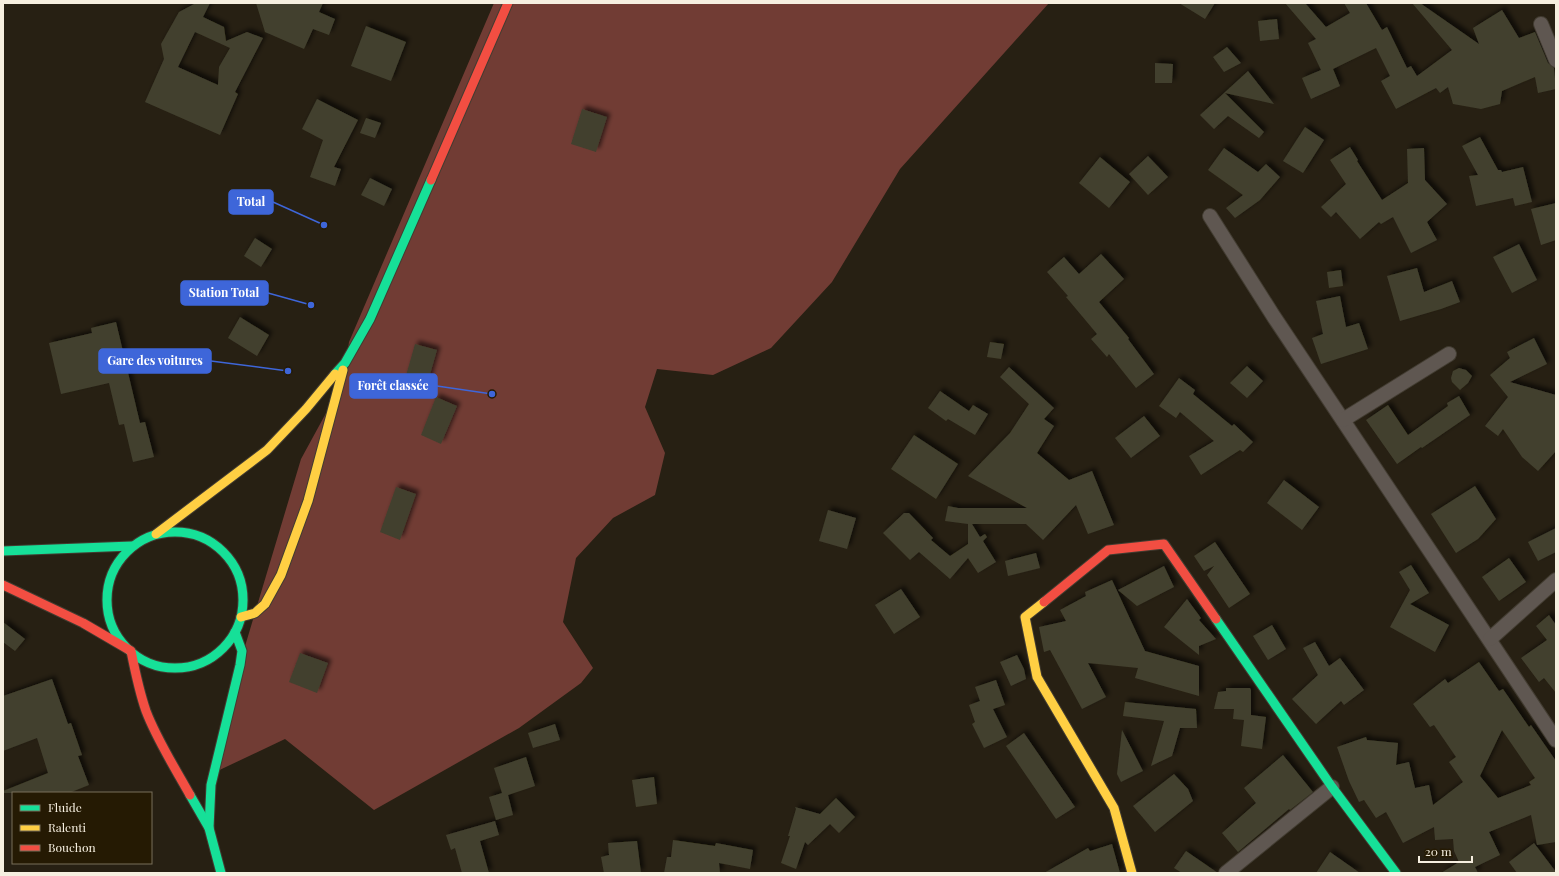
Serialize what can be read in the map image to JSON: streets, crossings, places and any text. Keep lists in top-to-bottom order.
{
  "places": [
    "Total",
    "Station Total",
    "Gare des voitures",
    "Forêt classée"
  ],
  "legend": ["Fluide", "Ralenti", "Bouchon"],
  "scale_bar": "20 m"
}
